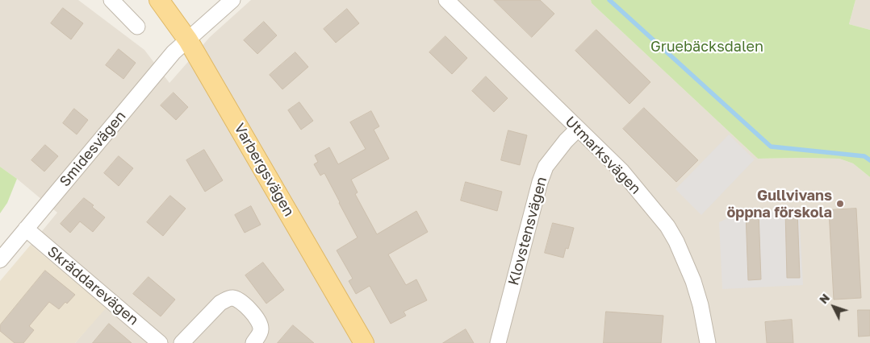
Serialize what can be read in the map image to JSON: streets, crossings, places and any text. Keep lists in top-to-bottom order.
{
  "streets": {
    "main road": ["Varbergsvägen"],
    "street": [
      "Smidesvägen",
      "Utmarksvägen",
      "Klovstensvägen",
      "Skräddarevägen"
    ]
  },
  "crossings": [
    ["Smidesvägen", "Varbergsvägen"],
    ["Smidesvägen", "Skräddarevägen"],
    ["Utmarksvägen", "Klovstensvägen"]
  ],
  "parks": ["Gruebäcksdalen"],
  "places": ["Gullvivans öppna förskola"],
  "north": "top left"
}
